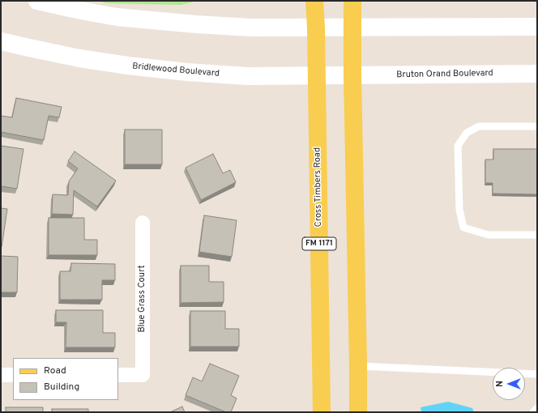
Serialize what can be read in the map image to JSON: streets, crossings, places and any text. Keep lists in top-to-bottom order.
{
  "streets": {
    "main road": [
      "Bridlewood Boulevard",
      "Bruton Orand Boulevard",
      "Cross Timbers Road",
      "FM 1171"
    ],
    "street": ["Blue Grass Court"]
  },
  "crossings": [
    ["Bridlewood Boulevard", "Bruton Orand Boulevard"],
    ["Bridlewood Boulevard", "Cross Timbers Road"]
  ],
  "legend": ["Road", "Building"],
  "north": "left"
}
